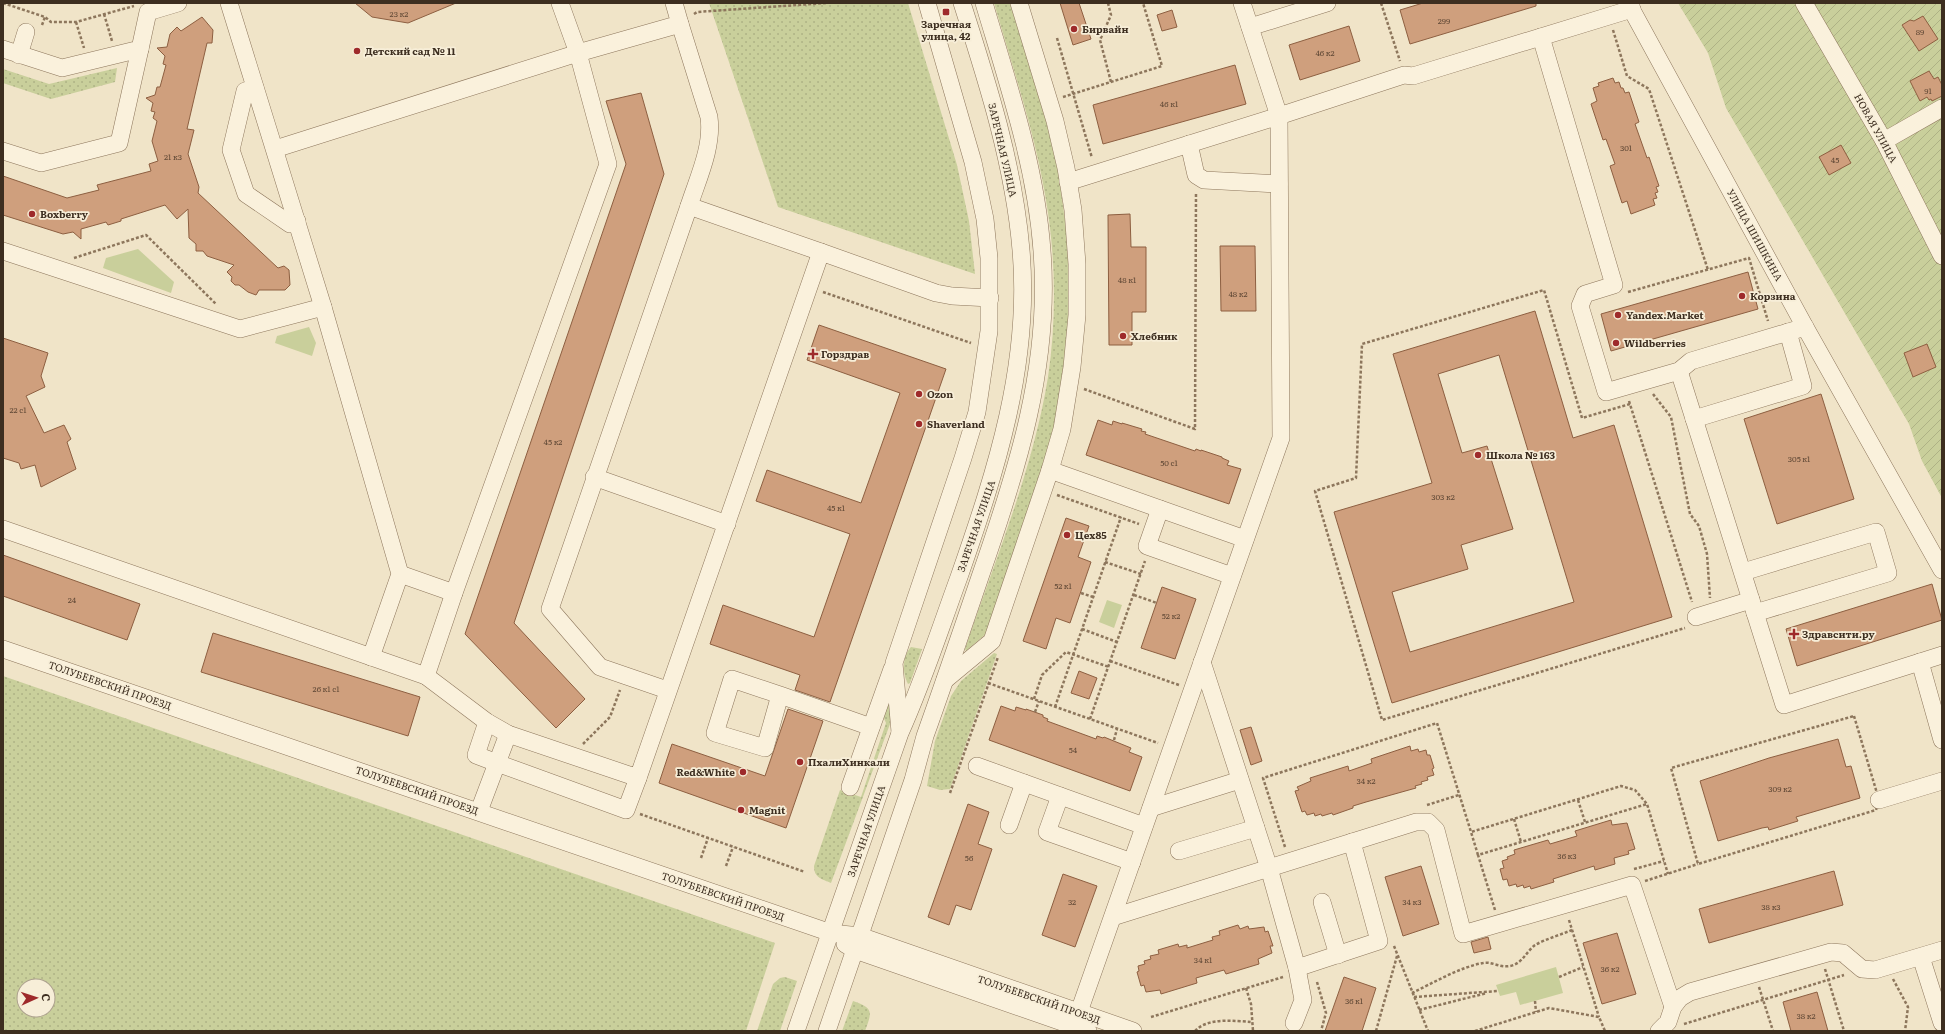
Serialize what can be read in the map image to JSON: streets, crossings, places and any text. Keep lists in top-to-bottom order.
{
  "streets": {
    "street": [
      "НОВАЯ УЛИЦА",
      "ЗАРЕЧНАЯ УЛИЦА",
      "УЛИЦА ШИШКИНА",
      "ТОЛУБЕЕВСКИЙ ПРОЕЗД"
    ]
  },
  "crossings": [
    ["ЗАРЕЧНАЯ УЛИЦА", "ТОЛУБЕЕВСКИЙ ПРОЕЗД"]
  ],
  "places": {
    "transit": ["Заречная улица, 42"],
    "other": [
      "Бирвайн",
      "Детский сад № 11",
      "Boxberry",
      "Корзина",
      "Yandex.Market",
      "Хлебник",
      "Wildberries",
      "Ozon",
      "Shaverland",
      "Школа № 163",
      "Цех85",
      "ПхалиХинкали",
      "Red&White",
      "Magnit"
    ],
    "health": ["Горздрав", "Здравсити.ру"]
  },
  "house_numbers": [
    "23 к2",
    "299",
    "89",
    "46 к2",
    "91",
    "46 к1",
    "301",
    "21 к3",
    "45",
    "48 к1",
    "48 к2",
    "22 с1",
    "45 к2",
    "305 к1",
    "50 с1",
    "303 к2",
    "45 к1",
    "52 к1",
    "24",
    "52 к2",
    "26 к1 с1",
    "54",
    "34 к2",
    "309 к2",
    "36 к3",
    "56",
    "32",
    "34 к3",
    "38 к3",
    "34 к1",
    "36 к2",
    "36 к1",
    "38 к2"
  ],
  "north": "right"
}
